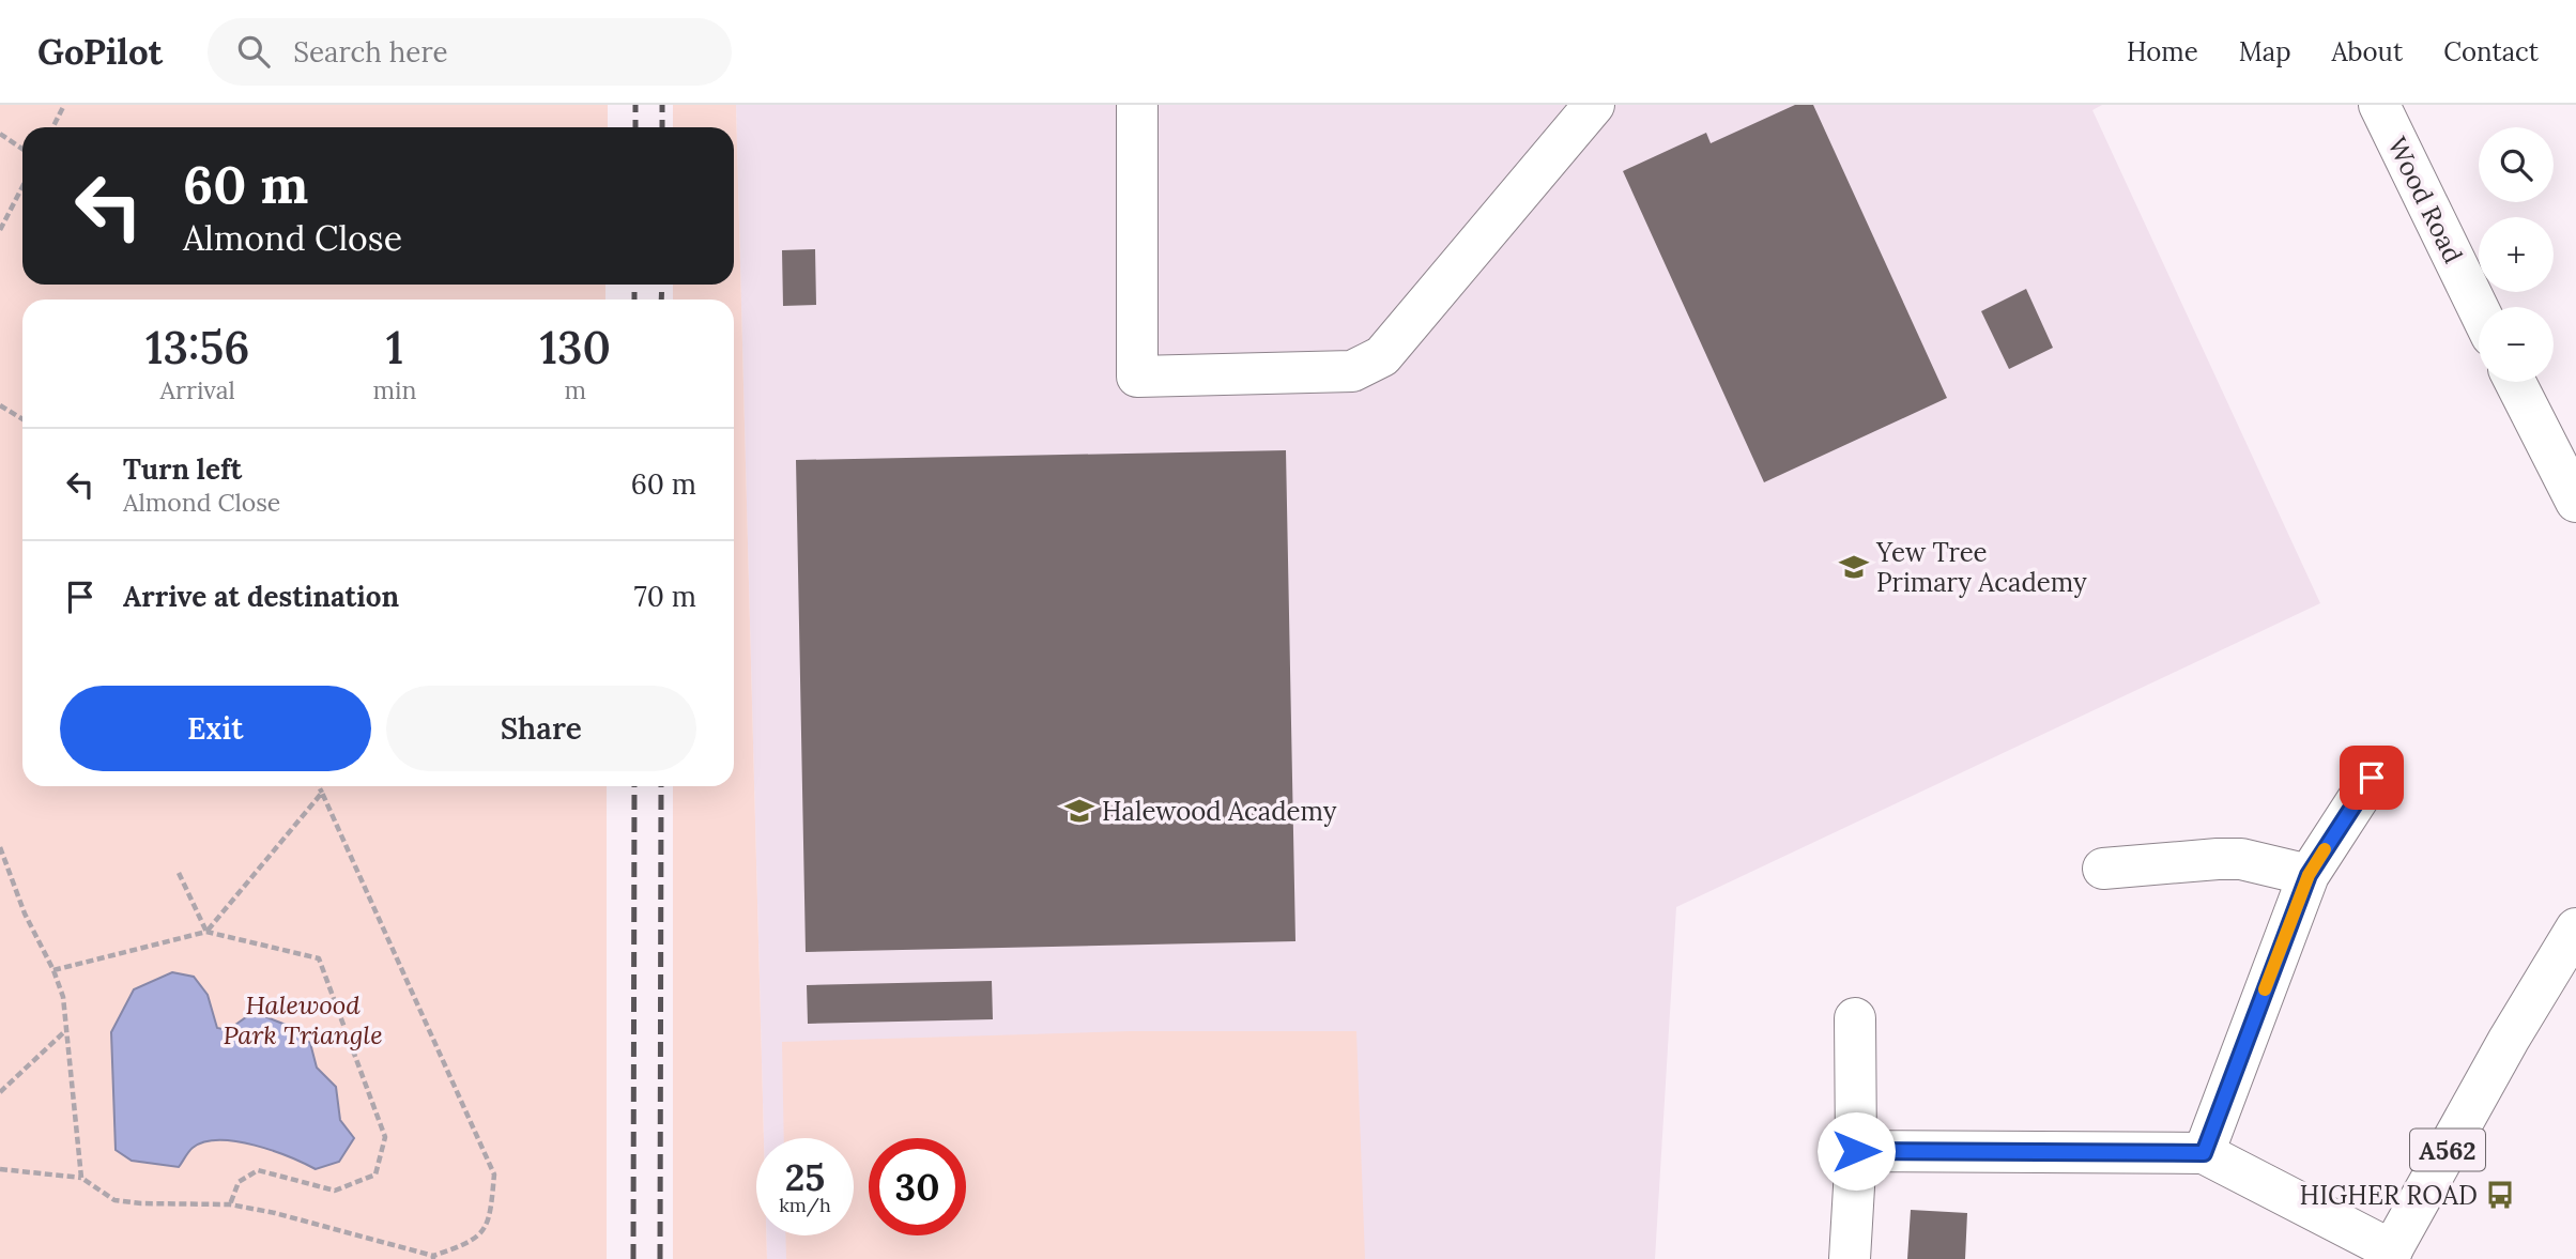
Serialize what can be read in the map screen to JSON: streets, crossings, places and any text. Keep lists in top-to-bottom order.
{
  "streets": {
    "main road": ["Wood Road", "A562"]
  },
  "parks": ["Halewood Park Triangle"],
  "places": {
    "school or university": ["Yew Tree Primary Academy", "Halewood Academy"],
    "bus stop": ["HIGHER ROAD"]
  },
  "page": {
    "header": "GoPilot",
    "search": "Search here",
    "nav": [
      "Home",
      "Map",
      "About",
      "Contact"
    ],
    "map_buttons": ["+", "−"],
    "turn": ["60 m", "Almond Close"],
    "eta": [
      "13:56",
      "Arrival",
      "1",
      "min",
      "130",
      "m"
    ],
    "list": [
      {
        "name": "Turn left",
        "note": "Almond Close",
        "value": "60 m"
      },
      {
        "name": "Arrive at destination",
        "value": "70 m"
      }
    ],
    "buttons": ["Exit", "Share"],
    "speed": "25 km/h",
    "limit": "30"
  }
}
